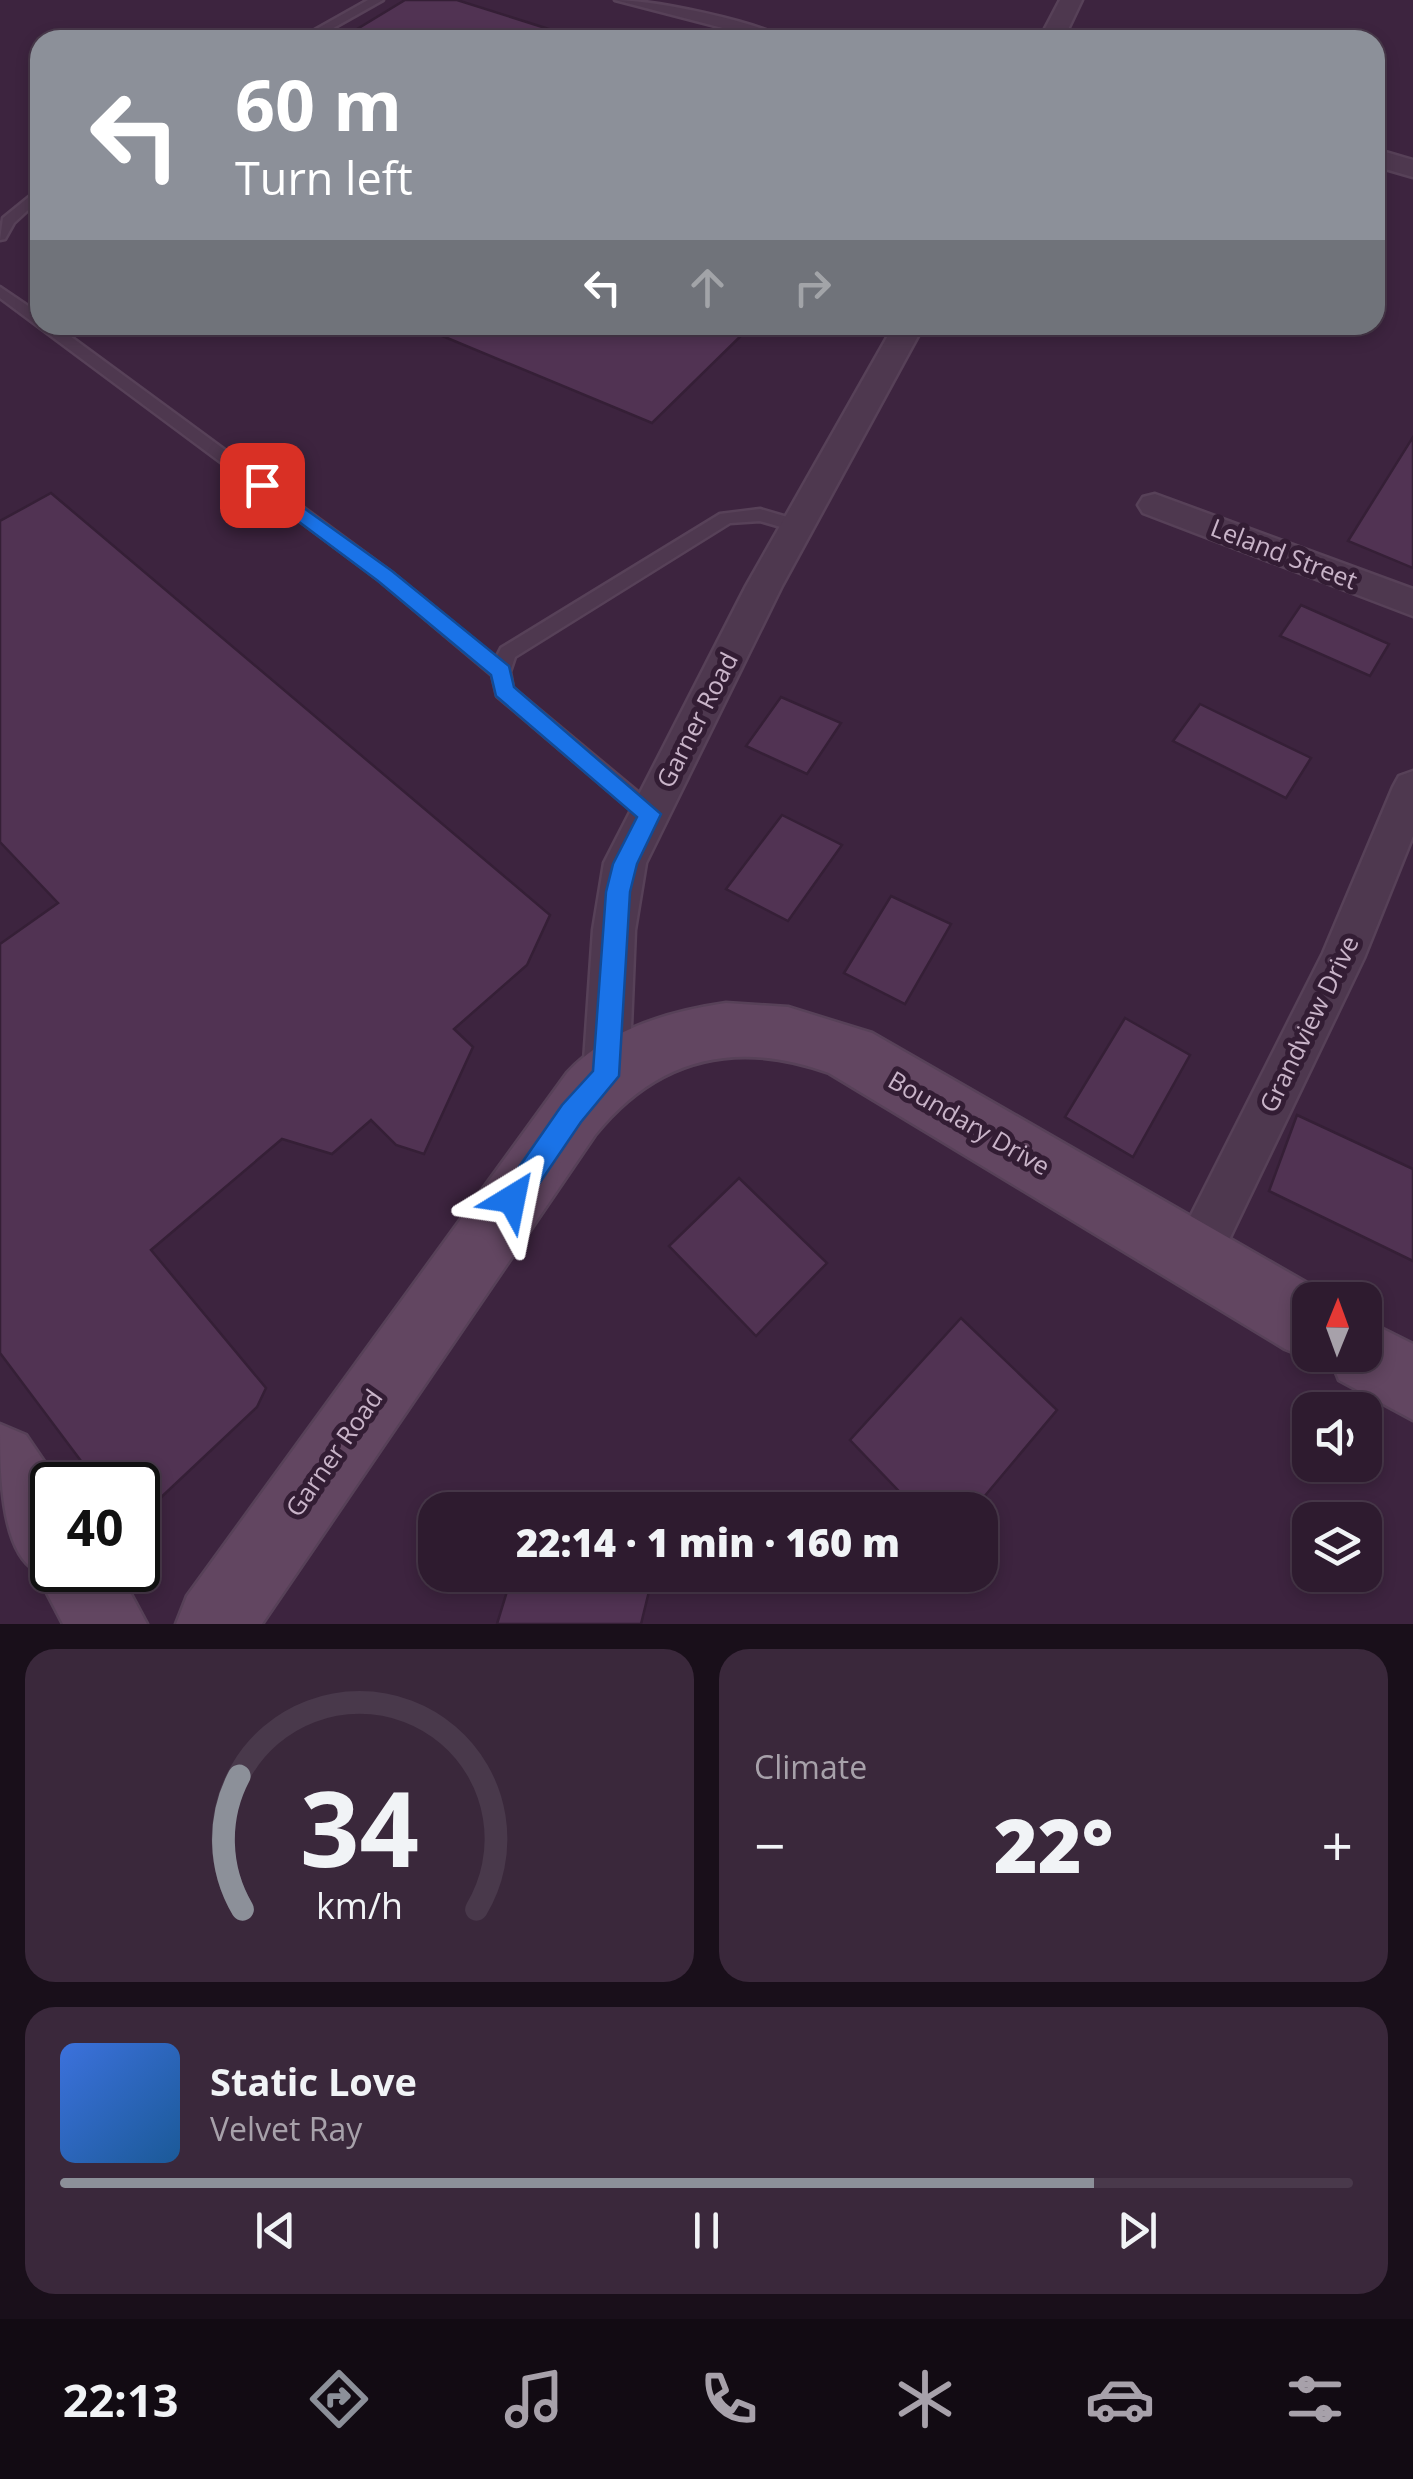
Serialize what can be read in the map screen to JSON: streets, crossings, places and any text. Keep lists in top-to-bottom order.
{
  "streets": {
    "street": [
      "Leland Street",
      "Garner Road",
      "Grandview Drive",
      "Boundary Drive"
    ]
  },
  "crossings": [
    ["Garner Road", "Boundary Drive"],
    ["Grandview Drive", "Boundary Drive"]
  ],
  "north": "top",
  "page": {
    "turn": ["60 m", "Turn left"],
    "limit": "40",
    "trip": "22:14 · 1 min · 160 m",
    "tile": "Climate",
    "heat": ["−", "22°", "+"],
    "song": ["Static Love", "Velvet Ray"],
    "tabs": "22:13",
    "gauge": ["34", "km/h"]
  }
}
